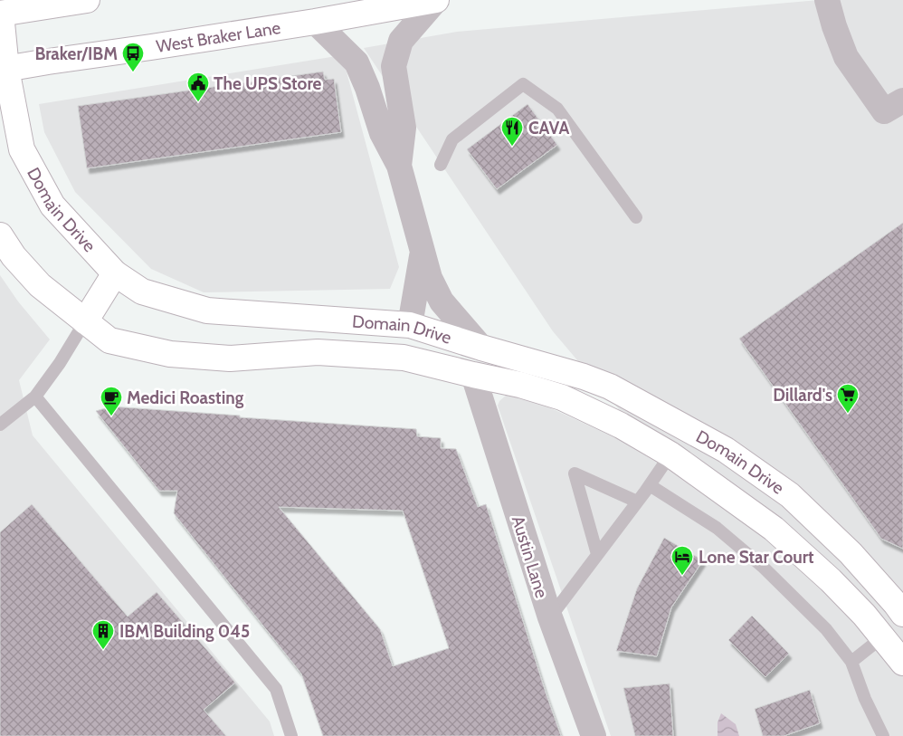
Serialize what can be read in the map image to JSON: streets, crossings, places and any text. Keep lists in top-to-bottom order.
{
  "streets": {
    "street": ["West Braker Lane", "Domain Drive", "Austin Lane"]
  },
  "crossings": [
    ["West Braker Lane", "Domain Drive"],
    ["Domain Drive", "Austin Lane"]
  ],
  "places": {
    "bus stop": ["Braker/IBM"],
    "public building": ["The UPS Store"],
    "restaurant": ["CAVA"],
    "supermarket": ["Dillard's"],
    "cafe": ["Medici Roasting"],
    "hotel": ["Lone Star Court"],
    "building": ["IBM Building 045"]
  }
}
